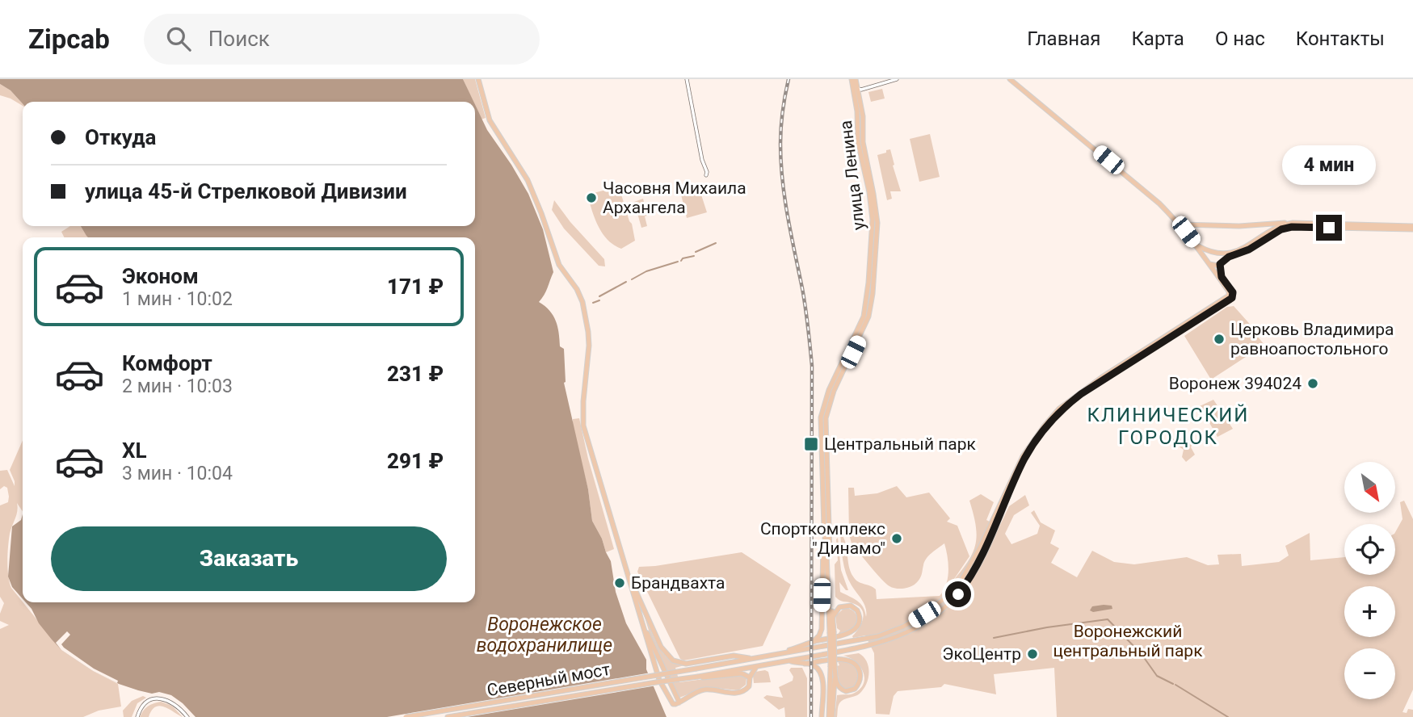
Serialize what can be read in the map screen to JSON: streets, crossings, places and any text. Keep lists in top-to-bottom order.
{
  "streets": {
    "main road": ["улица Ленина", "Северный мост"]
  },
  "districts": ["КЛИНИЧЕСКИЙ ГОРОДОК"],
  "water": ["Воронежское водохранилище"],
  "parks": ["Воронежский центральный парк"],
  "places": {
    "other": [
      "Часовня Михаила Архангела",
      "Церковь Владимира равноапостольного",
      "Воронеж 394024",
      "Спорткомплекс \"Динамо\"",
      "Брандвахта",
      "ЭкоЦентр"
    ],
    "transit": ["Центральный парк"]
  },
  "north": "bottom right",
  "page": {
    "header": "Zipcab",
    "search": "Поиск",
    "nav": [
      "Главная",
      "Карта",
      "О нас",
      "Контакты"
    ],
    "banner": ["Откуда", "улица 45-й Стрелковой Дивизии"],
    "bubble": "4 мин",
    "list": [
      {
        "name": "Эконом",
        "note": "1 мин · 10:02",
        "value": "171 ₽"
      },
      {
        "name": "Комфорт",
        "note": "2 мин · 10:03",
        "value": "231 ₽"
      },
      {
        "name": "XL",
        "note": "3 мин · 10:04",
        "value": "291 ₽"
      }
    ],
    "map_buttons": ["+", "−"],
    "buttons": "Заказать"
  }
}
